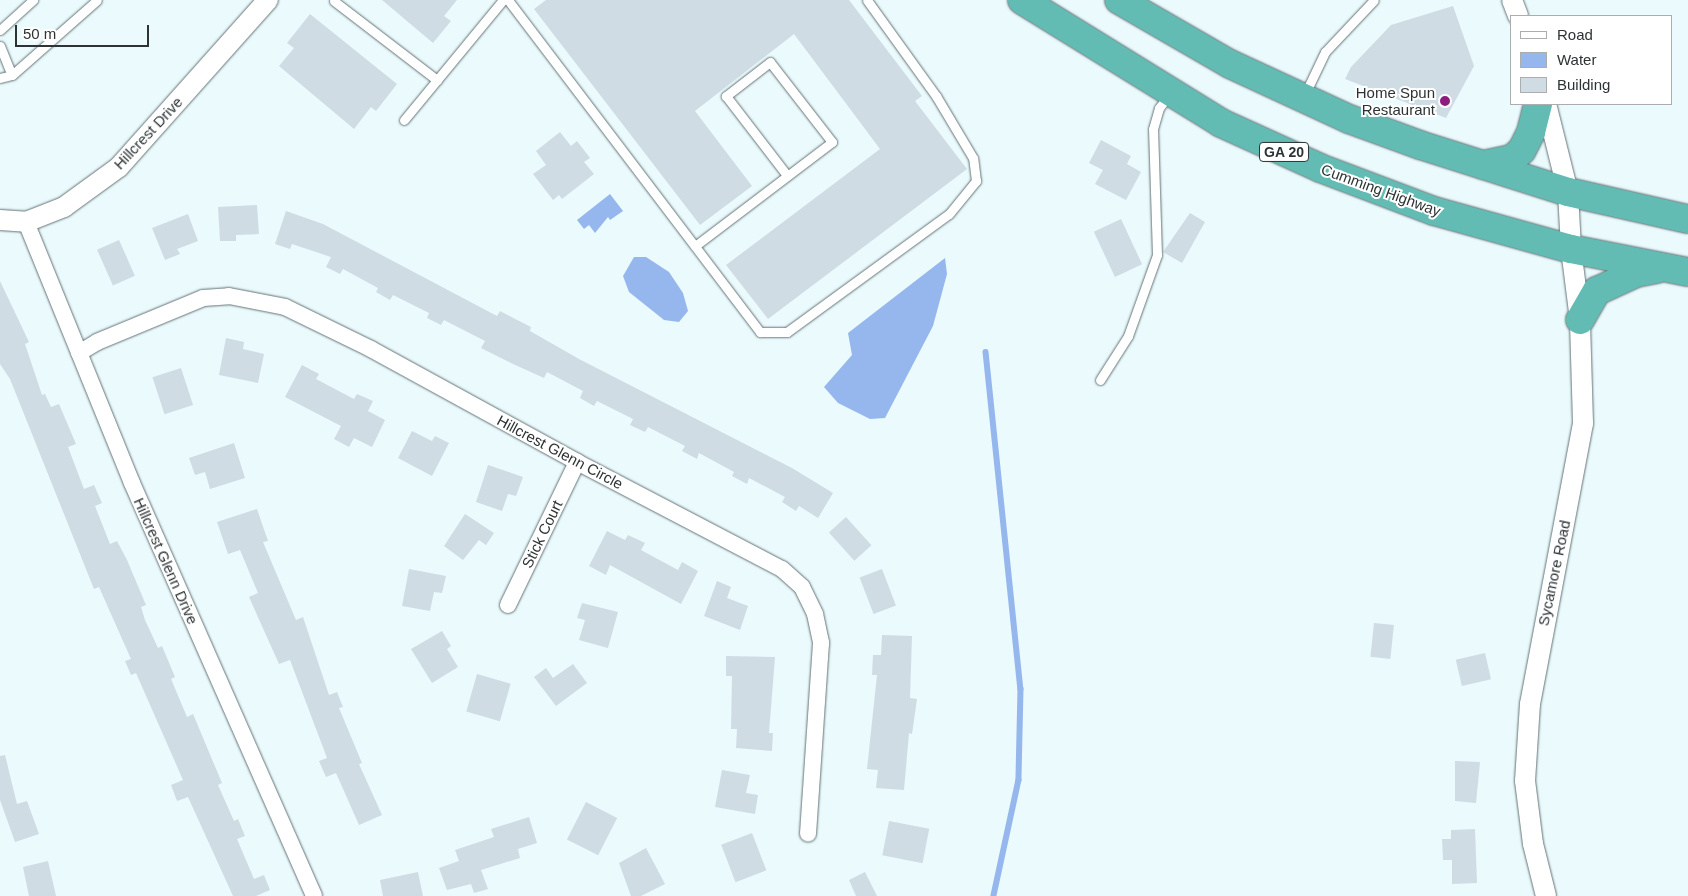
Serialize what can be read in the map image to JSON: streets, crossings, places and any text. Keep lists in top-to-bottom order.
{
  "streets": {
    "highway": ["GA 20", "Cumming Highway"],
    "street": [
      "Hillcrest Drive",
      "Hillcrest Glenn Circle",
      "Stick Court",
      "Hillcrest Glenn Drive",
      "Sycamore Road"
    ]
  },
  "crossings": [
    ["Hillcrest Drive", "Hillcrest Glenn Drive"],
    ["Cumming Highway", "Sycamore Road"],
    ["Hillcrest Glenn Circle", "Stick Court"],
    ["Hillcrest Glenn Circle", "Hillcrest Glenn Drive"]
  ],
  "places": ["Home Spun Restaurant"],
  "legend": ["Road", "Water", "Building"],
  "scale_bar": "50 m"
}
